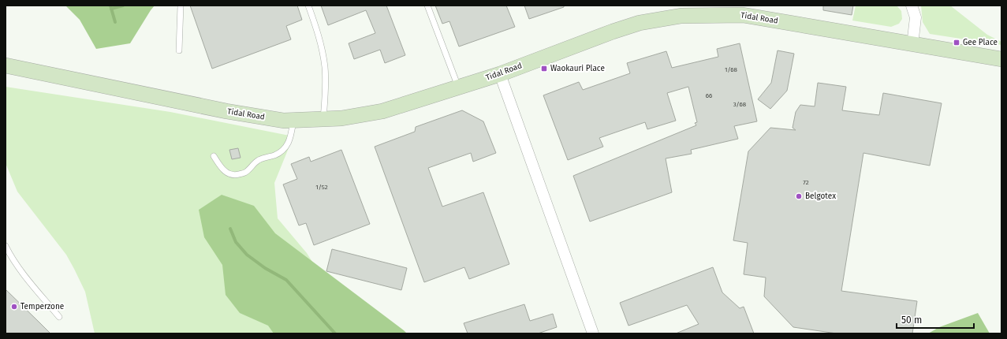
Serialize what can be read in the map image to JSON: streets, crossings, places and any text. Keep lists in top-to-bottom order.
{
  "streets": {
    "main road": ["Tidal Road"]
  },
  "places": {
    "transit": ["Gee Place", "Waokauri Place"],
    "other": ["Belgotex", "Temperzone"]
  },
  "house_numbers": [
    "1/68",
    "66",
    "3/68",
    "72",
    "1/52"
  ],
  "scale_bar": "50 m"
}
